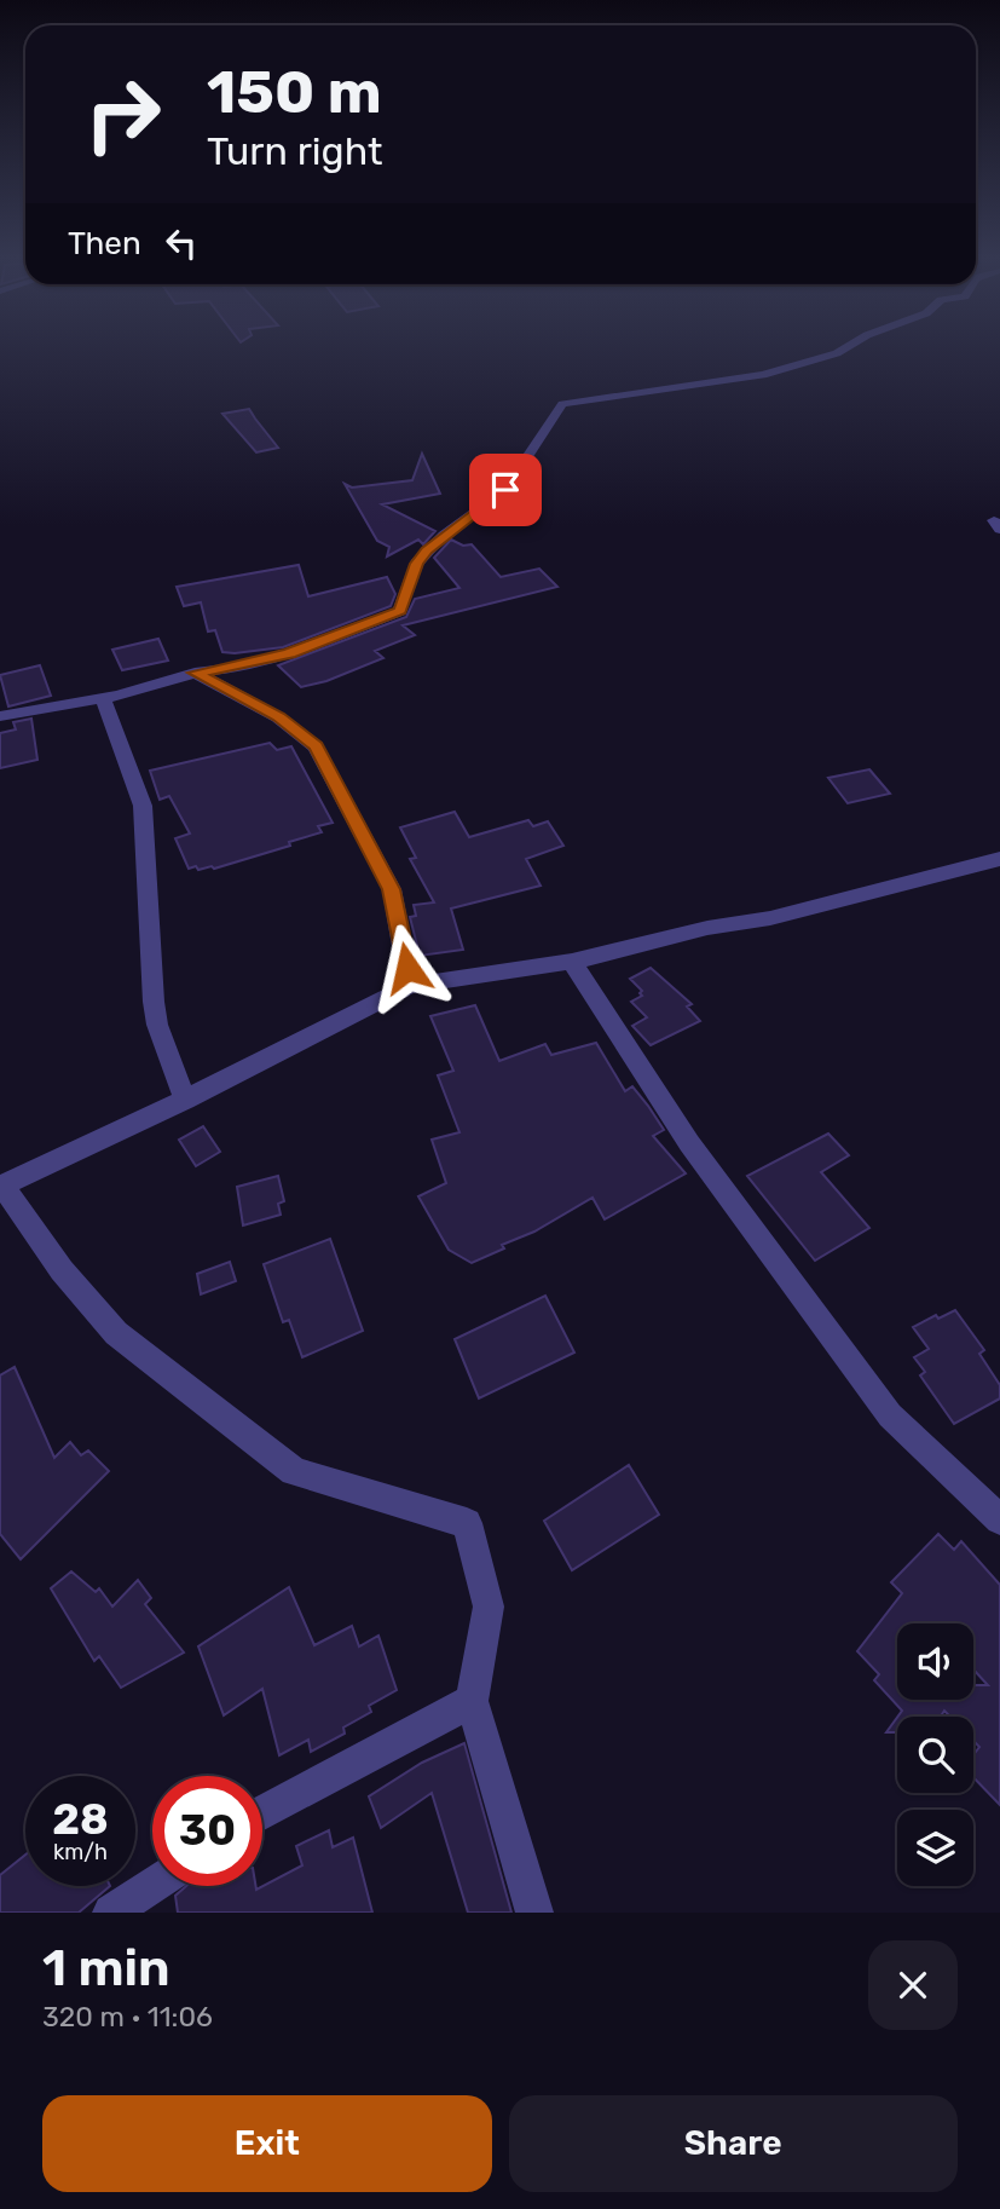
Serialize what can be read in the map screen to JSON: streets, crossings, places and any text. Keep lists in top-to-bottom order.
{
  "page": {
    "turn": ["150 m", "Turn right"],
    "then": "Then",
    "speed": "28 km/h",
    "limit": "30",
    "heading": ["1 min", "320 m · 11:06"],
    "buttons": ["Exit", "Share"]
  }
}
